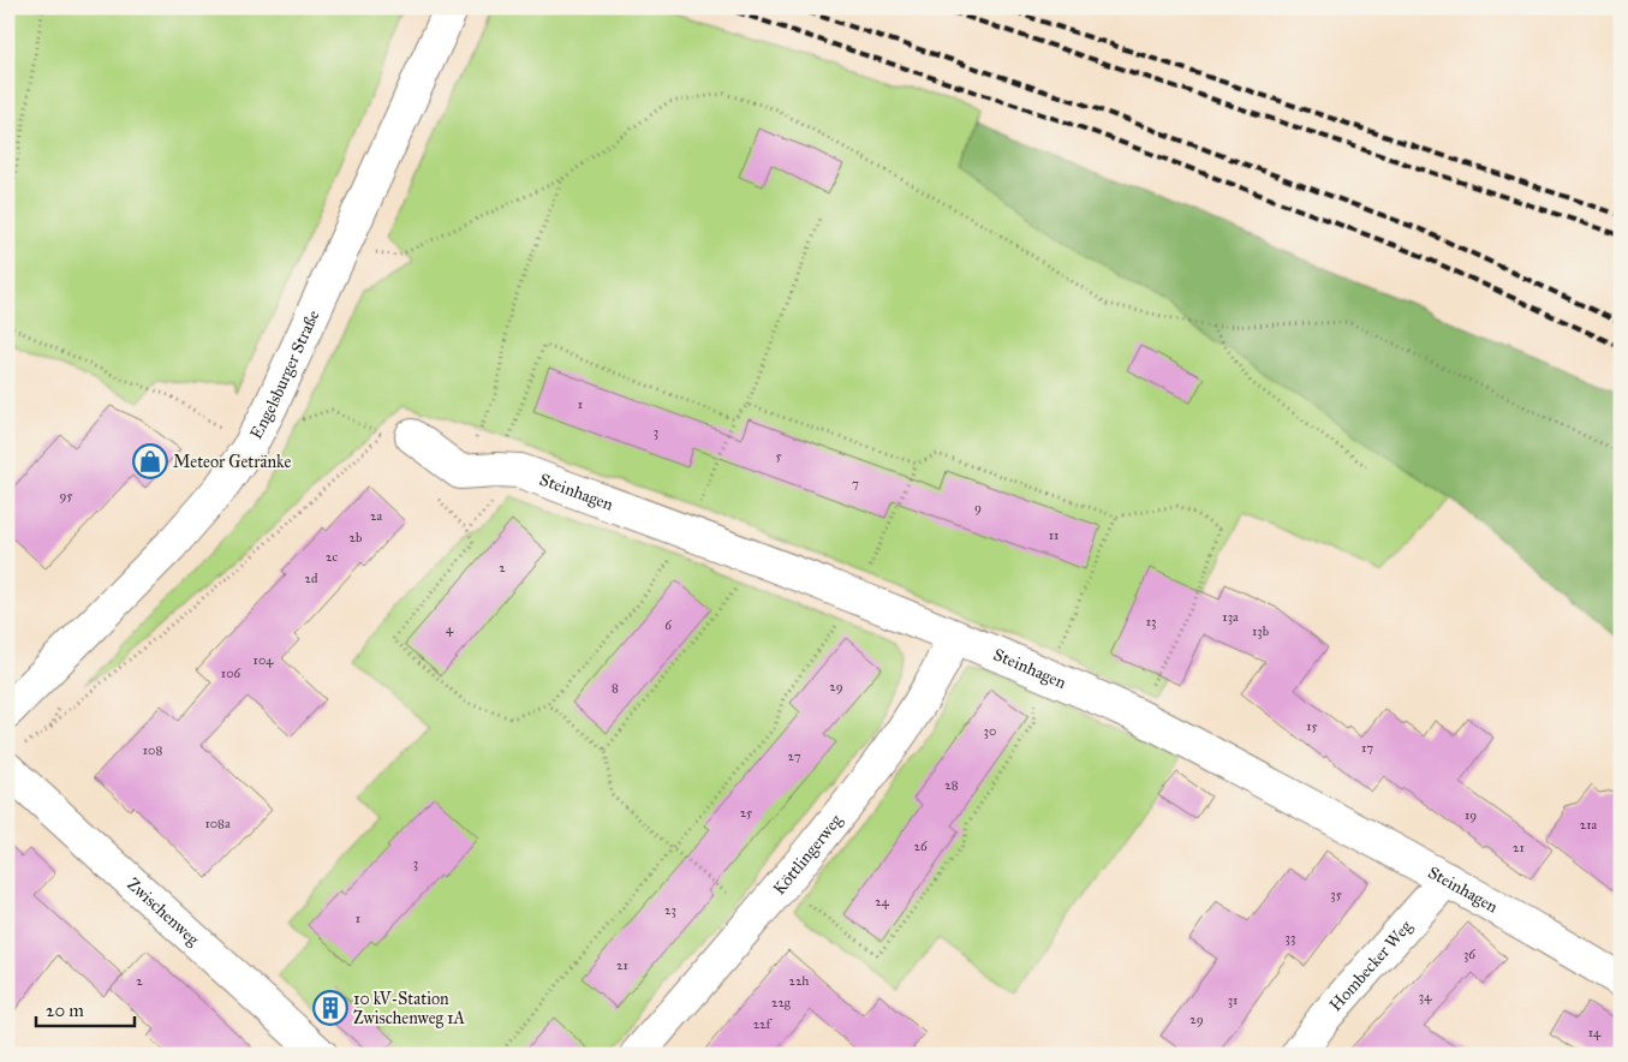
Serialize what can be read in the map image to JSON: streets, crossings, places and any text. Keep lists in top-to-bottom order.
{
  "streets": {
    "street": [
      "Engelsburger Straße",
      "Steinhagen",
      "Köttlingerweg",
      "Zwischenweg",
      "Hombecker Weg"
    ]
  },
  "crossings": [
    ["Steinhagen", "Köttlingerweg"],
    ["Steinhagen", "Hombecker Weg"]
  ],
  "places": {
    "shop": ["Meteor Getränke"],
    "building": ["10 kV-Station Zwischenweg 1A"]
  },
  "house_numbers": [
    "1",
    "3",
    "5",
    "7",
    "95",
    "9",
    "2a",
    "11",
    "2b",
    "2c",
    "2",
    "2d",
    "13a",
    "13",
    "6",
    "4",
    "13b",
    "104",
    "106",
    "29",
    "8",
    "15",
    "30",
    "17",
    "108",
    "27",
    "28",
    "25",
    "19",
    "108a",
    "21a",
    "26",
    "21",
    "3",
    "35",
    "24",
    "23",
    "1",
    "33",
    "36",
    "21",
    "2",
    "22h",
    "34",
    "31",
    "22g",
    "29",
    "22f",
    "14"
  ],
  "scale_bar": "20 m"
}
